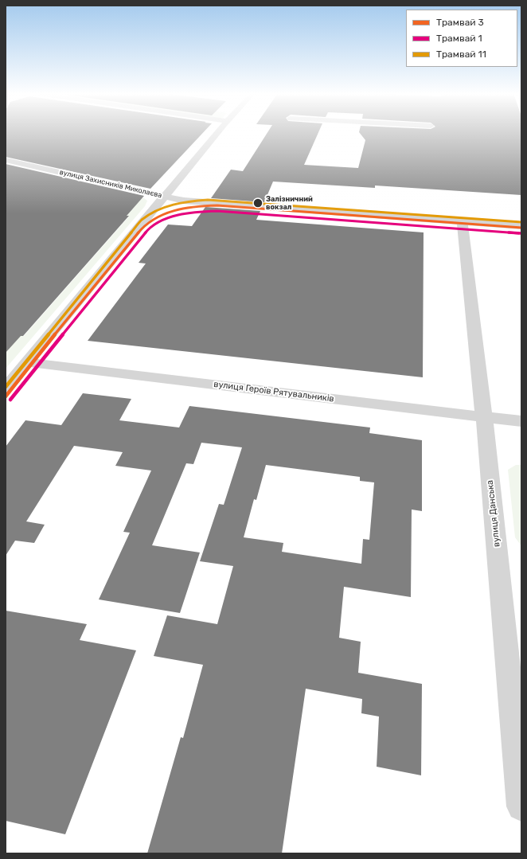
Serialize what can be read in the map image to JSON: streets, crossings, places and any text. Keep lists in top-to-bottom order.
{
  "streets": {
    "street": ["вулиця Захисників Миколаєва", "вулиця Героїв Рятувальників", "вулиця Данська"]
  },
  "crossings": [
    ["вулиця Захисників Миколаєва", "вулиця Данська"],
    ["вулиця Героїв Рятувальників", "вулиця Данська"]
  ],
  "places": ["Залізничний вокзал"],
  "lines": ["tram line 11", "tram line 3", "tram line 1"],
  "legend": ["Трамвай 3", "Трамвай 1", "Трамвай 11"]
}
